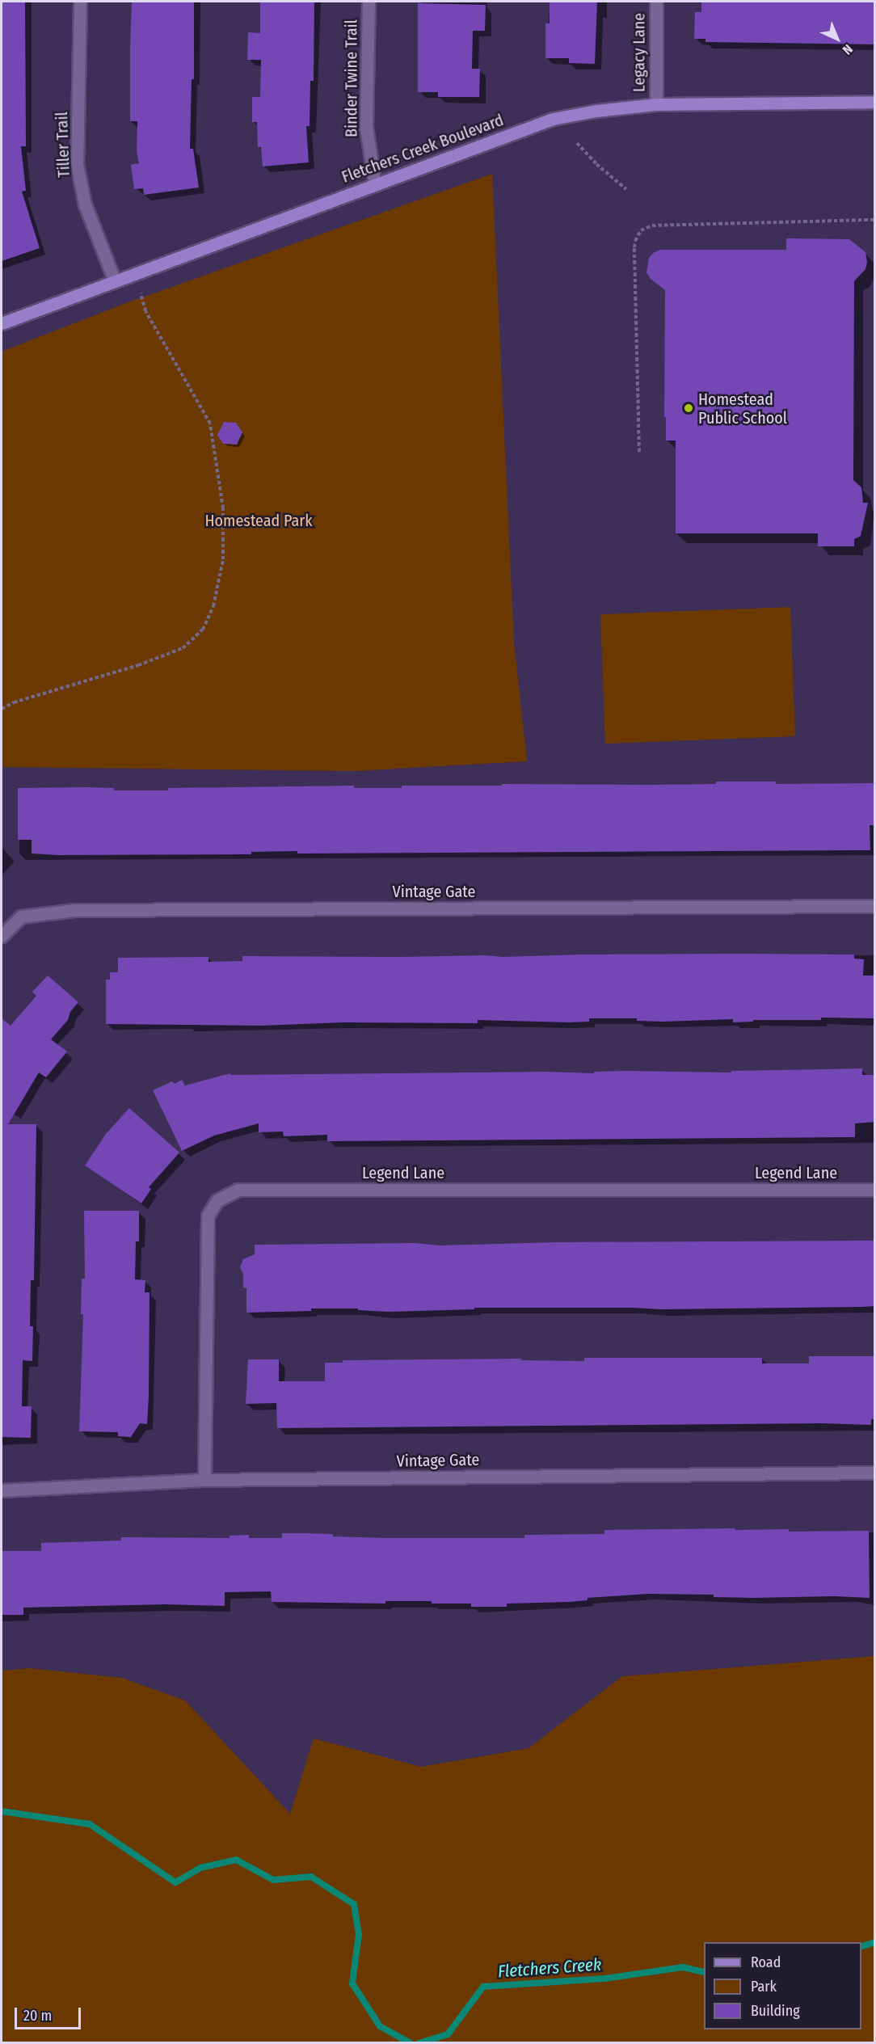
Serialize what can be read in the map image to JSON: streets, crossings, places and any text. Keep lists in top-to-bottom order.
{
  "streets": {
    "street": [
      "Legacy Lane",
      "Binder Twine Trail",
      "Tiller Trail",
      "Fletchers Creek Boulevard",
      "Vintage Gate",
      "Legend Lane"
    ]
  },
  "crossings": [
    ["Legacy Lane", "Fletchers Creek Boulevard"],
    ["Binder Twine Trail", "Fletchers Creek Boulevard"],
    ["Tiller Trail", "Fletchers Creek Boulevard"],
    ["Vintage Gate", "Legend Lane"]
  ],
  "water": ["Fletchers Creek"],
  "parks": ["Homestead Park"],
  "places": ["Homestead Public School"],
  "legend": ["Road", "Park", "Building"],
  "scale_bar": "20 m",
  "north": "bottom right"
}
